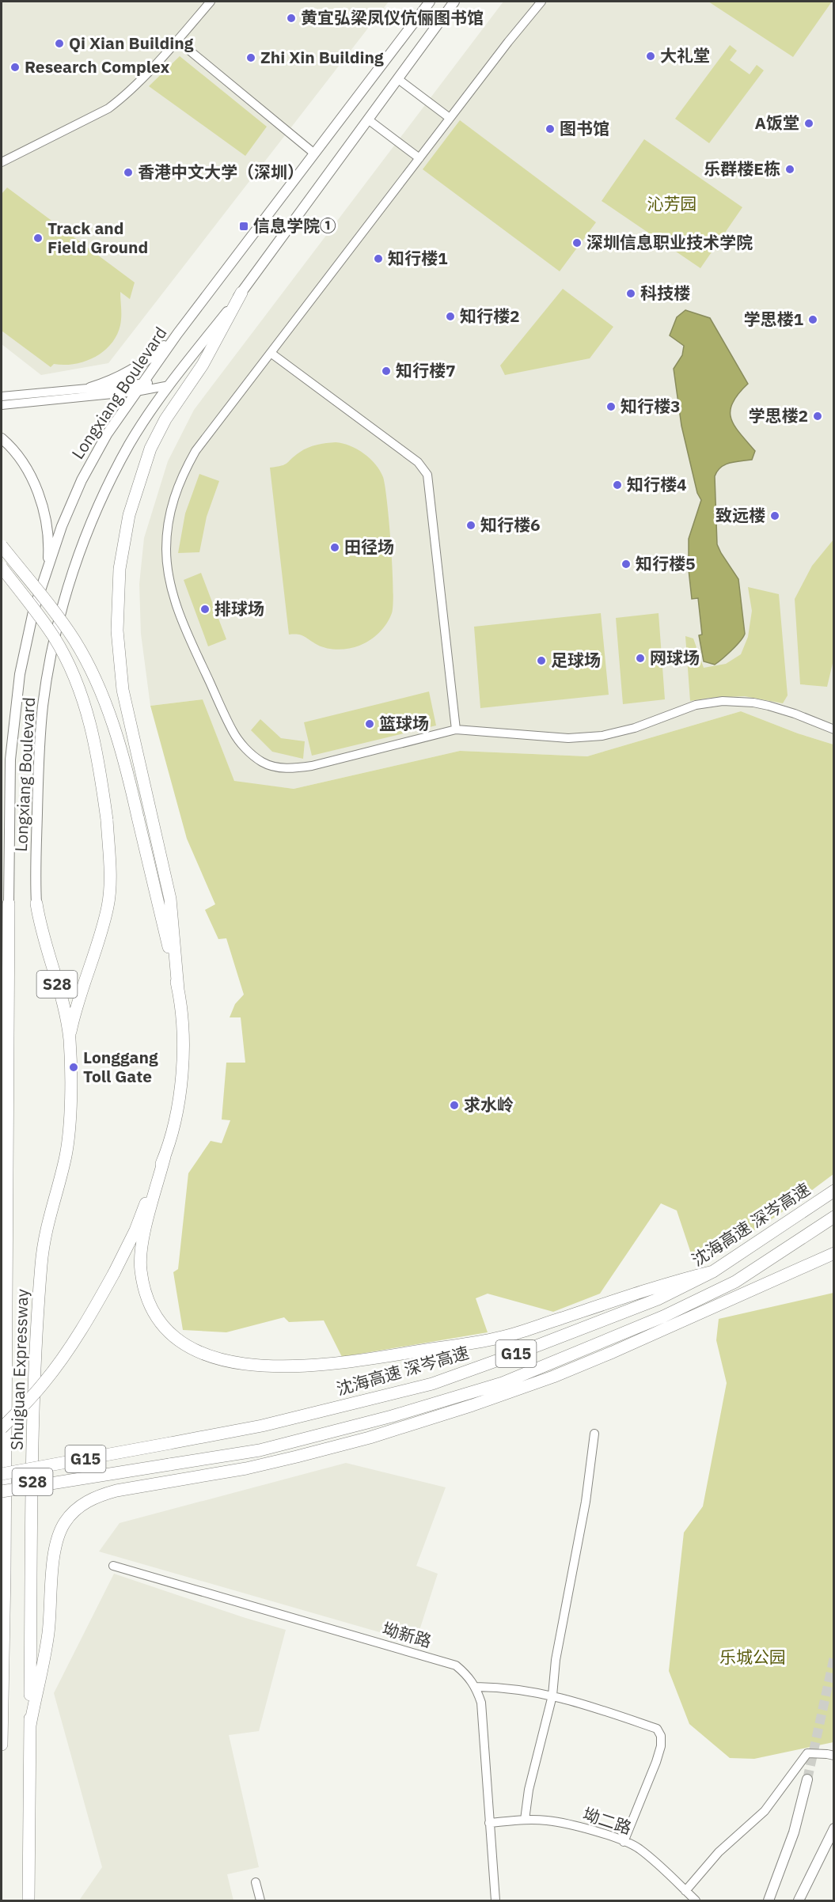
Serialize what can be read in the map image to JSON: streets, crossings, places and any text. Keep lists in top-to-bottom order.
{
  "streets": {
    "highway": [
      "S28",
      "沈海高速 深岑高速",
      "G15",
      "Shuiguan Expressway"
    ],
    "main road": ["Longxiang Boulevard"],
    "street": ["坳新路", "坳二路"]
  },
  "crossings": [
    ["Longxiang Boulevard", "Shuiguan Expressway"],
    ["坳新路", "坳二路"]
  ],
  "parks": ["沁芳园", "乐城公园"],
  "places": {
    "other": [
      "黄宜弘梁凤仪伉俪图书馆",
      "Qi Xian Building",
      "大礼堂",
      "Zhi Xin Building",
      "Research Complex",
      "A饭堂",
      "图书馆",
      "乐群楼E栋",
      "香港中文大学（深圳）",
      "Track and Field Ground",
      "深圳信息职业技术学院",
      "知行楼1",
      "科技楼",
      "知行楼2",
      "学思楼1",
      "知行楼7",
      "知行楼3",
      "学思楼2",
      "知行楼4",
      "致远楼",
      "知行楼6",
      "田径场",
      "知行楼5",
      "排球场",
      "网球场",
      "足球场",
      "篮球场",
      "Longgang Toll Gate",
      "求水岭"
    ],
    "transit": ["信息学院①"]
  }
}
